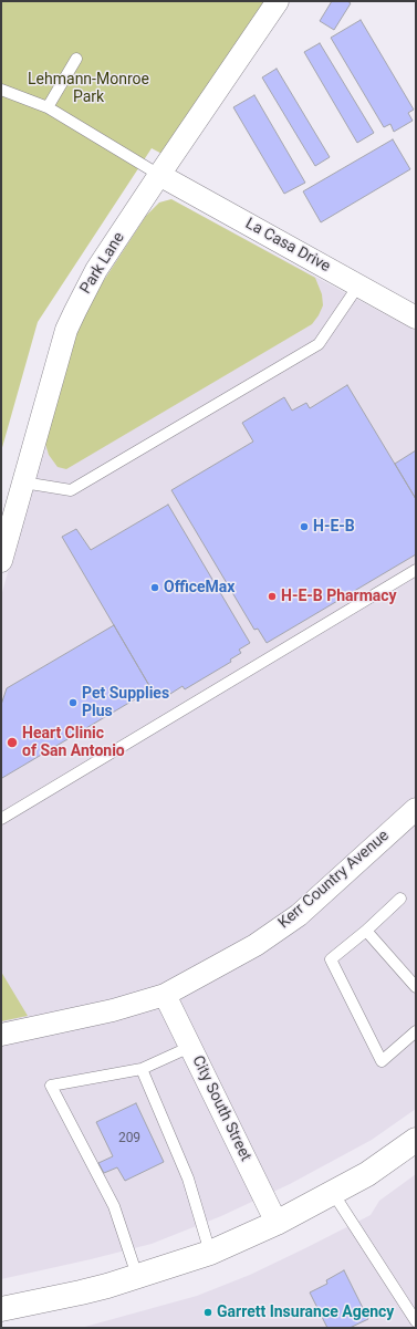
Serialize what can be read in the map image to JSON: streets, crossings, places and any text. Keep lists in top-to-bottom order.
{
  "streets": {
    "street": [
      "La Casa Drive",
      "Park Lane",
      "Kerr Country Avenue",
      "City South Street"
    ]
  },
  "crossings": [
    ["La Casa Drive", "Park Lane"],
    ["Kerr Country Avenue", "City South Street"]
  ],
  "parks": ["Lehmann-Monroe Park"],
  "places": [
    "H-E-B",
    "OfficeMax",
    "H-E-B Pharmacy",
    "Pet Supplies Plus",
    "Heart Clinic of San Antonio",
    "Garrett Insurance Agency"
  ],
  "house_numbers": ["209"]
}
